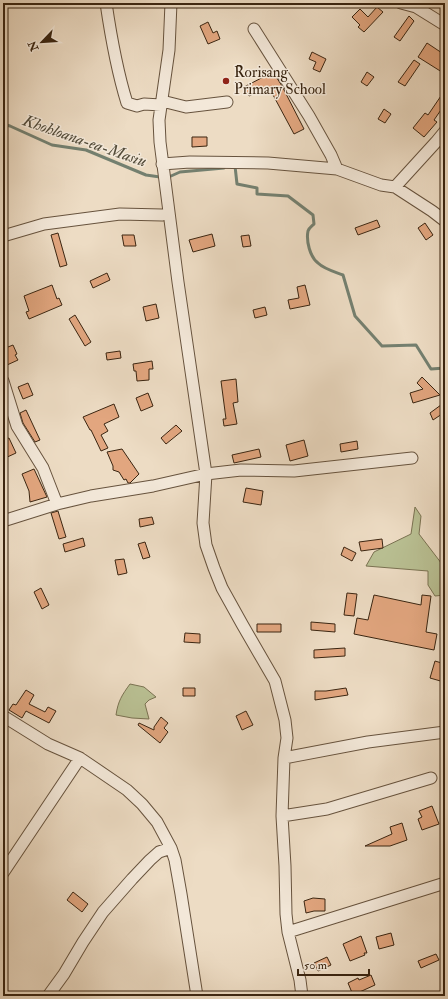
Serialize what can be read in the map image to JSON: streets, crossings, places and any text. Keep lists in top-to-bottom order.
{
  "water": ["Khohloana-ea-Masiu"],
  "places": ["Rorisang Primary School"],
  "scale_bar": "50 m",
  "north": "bottom left"
}
